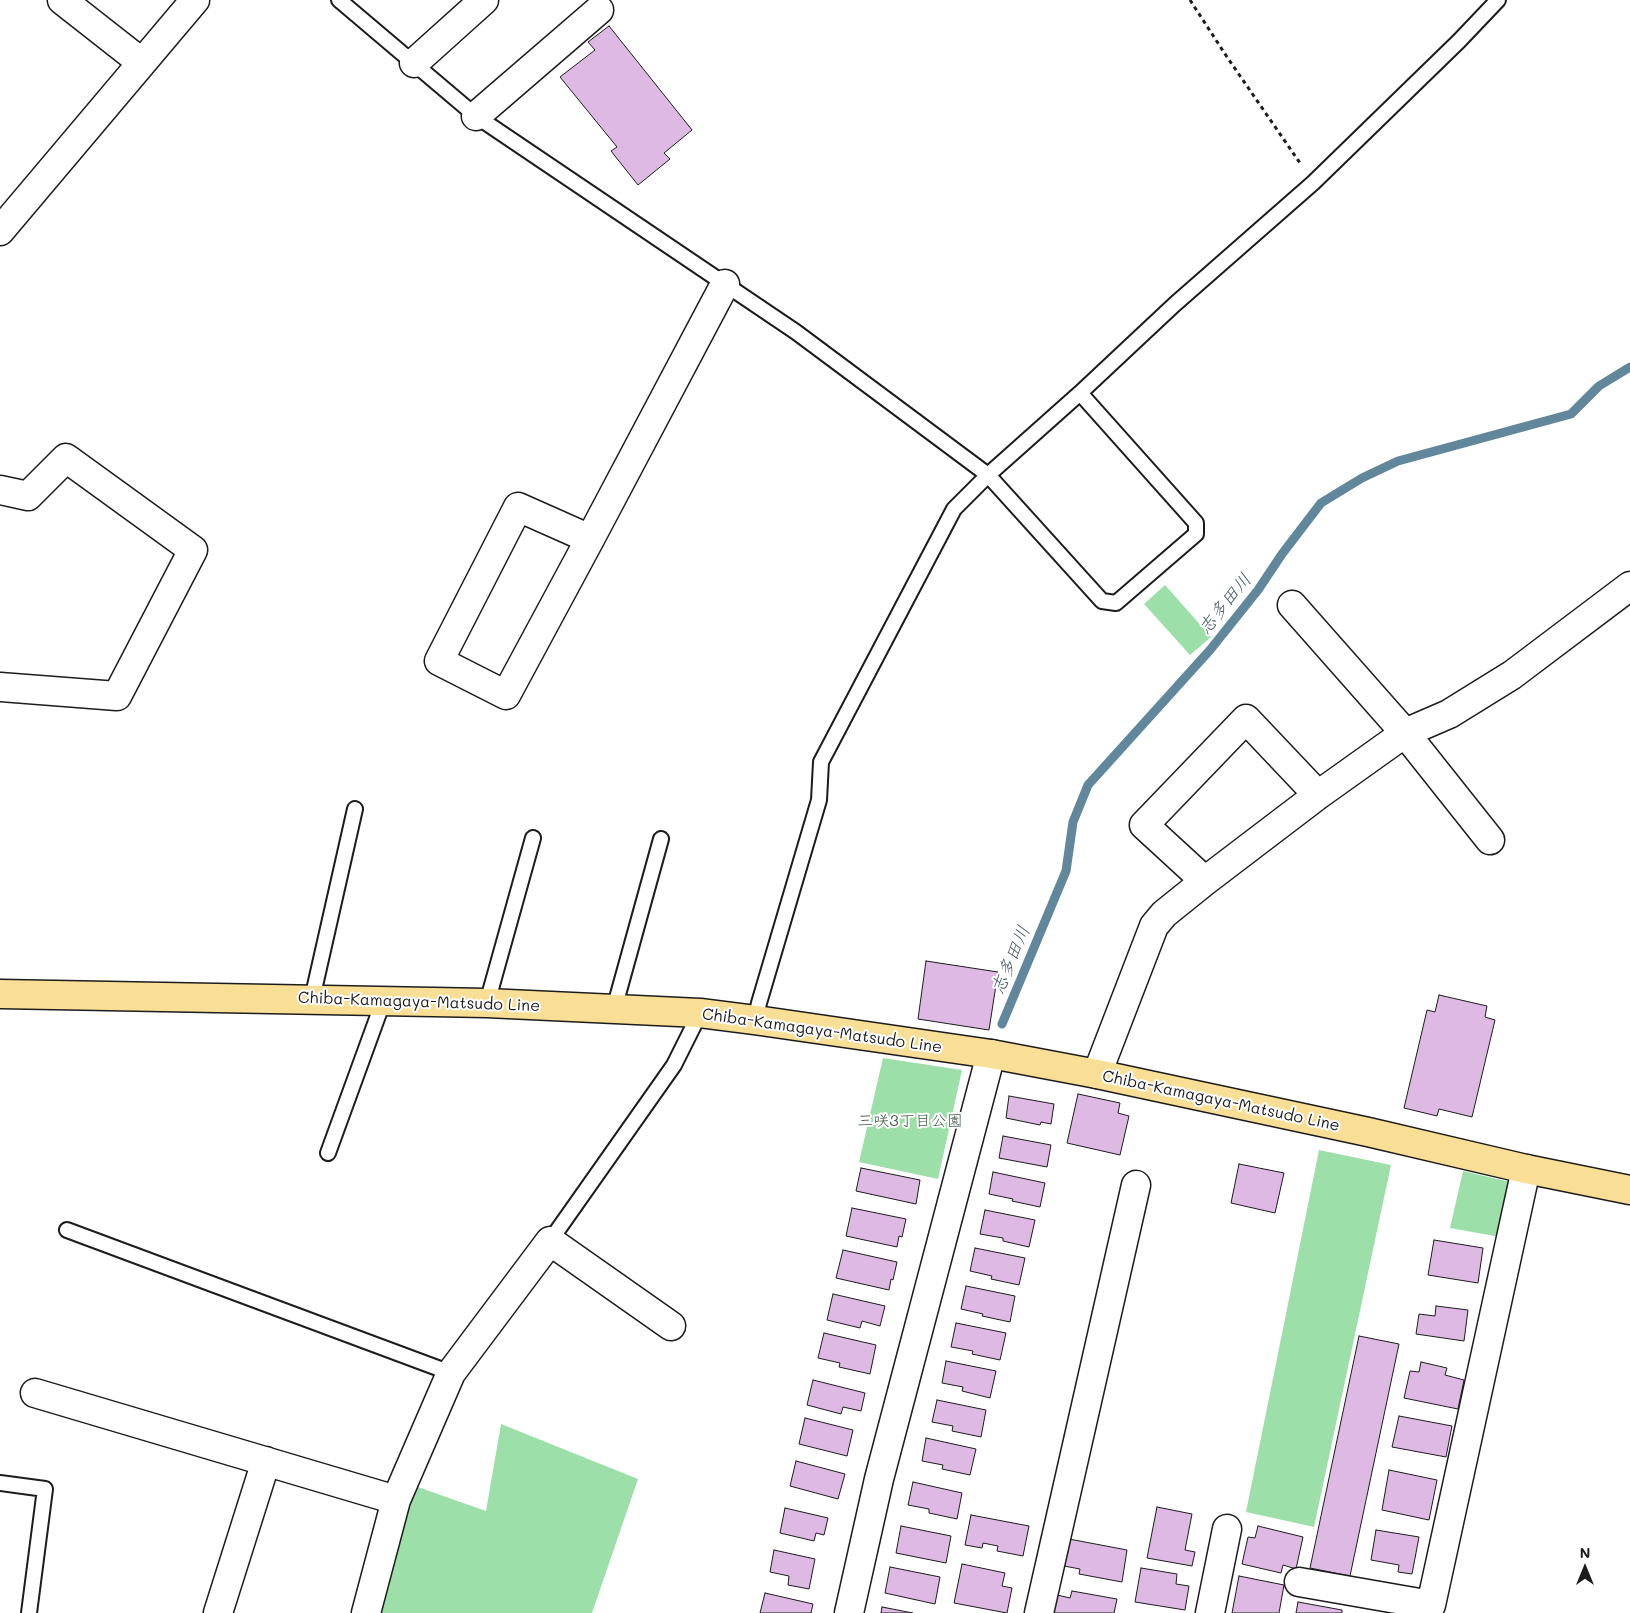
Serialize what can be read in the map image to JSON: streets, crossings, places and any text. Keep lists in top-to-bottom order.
{
  "streets": {
    "main road": ["Chiba-Kamagaya-Matsudo Line"]
  },
  "water": ["志多田川"],
  "parks": ["三咲3丁目公園"],
  "north": "top"
}
